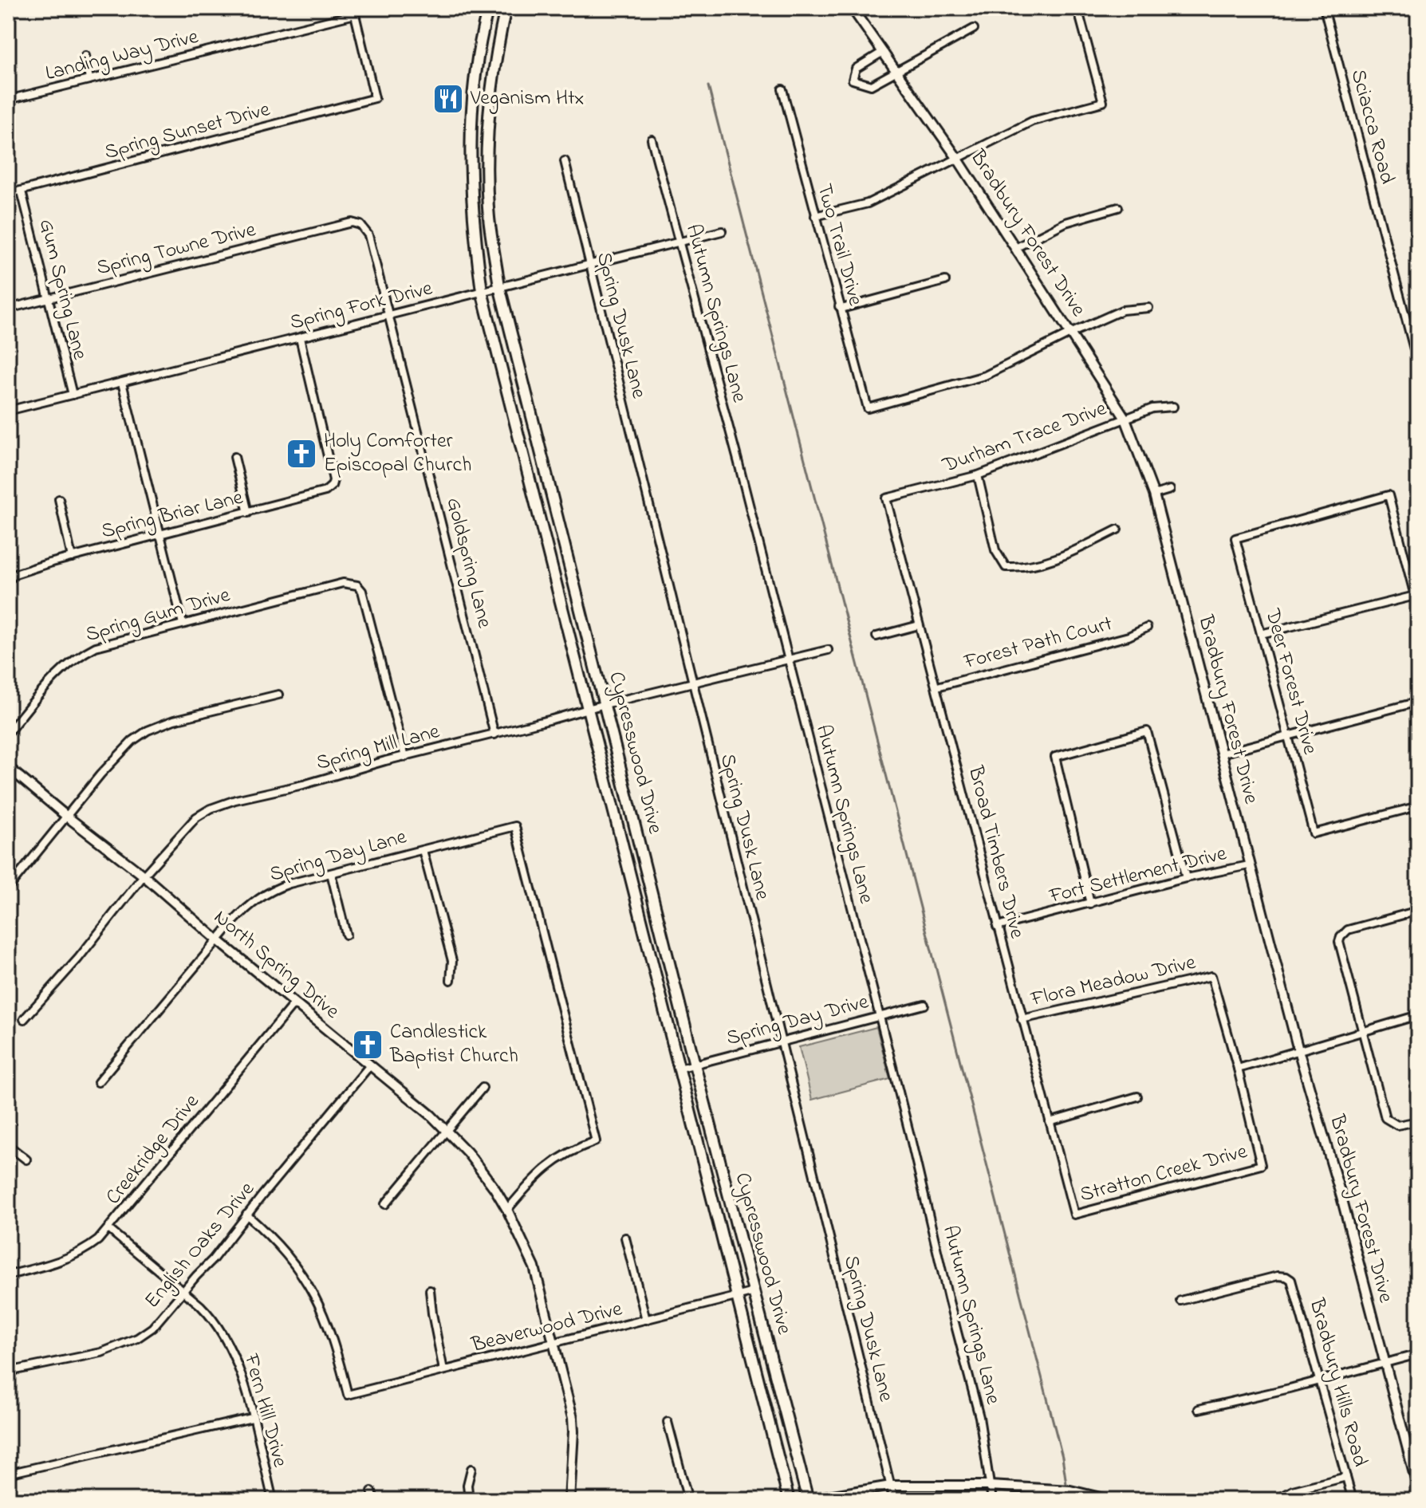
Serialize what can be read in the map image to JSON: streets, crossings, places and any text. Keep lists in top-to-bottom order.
{
  "streets": {
    "main road": ["Cypresswood Drive"],
    "street": [
      "Landing Way Drive",
      "Sciacca Road",
      "Spring Sunset Drive",
      "Bradbury Forest Drive",
      "Two Trail Drive",
      "Spring Towne Drive",
      "Gum Spring Lane",
      "Spring Fork Drive",
      "Autumn Springs Lane",
      "Spring Dusk Lane",
      "Durham Trace Drive",
      "Spring Briar Lane",
      "Goldspring Lane",
      "Spring Gum Drive",
      "Forest Path Court",
      "Deer Forest Drive",
      "Spring Mill Lane",
      "Broad Timbers Drive",
      "Spring Day Lane",
      "Fort Settlement Drive",
      "North Spring Drive",
      "Flora Meadow Drive",
      "Spring Day Drive",
      "Creekridge Drive",
      "Stratton Creek Drive",
      "English Oaks Drive",
      "Beaverwood Drive",
      "Bradbury Hills Road",
      "Fern Hill Drive"
    ]
  },
  "crossings": [
    ["Landing Way Drive", "Spring Sunset Drive"],
    ["Spring Sunset Drive", "Gum Spring Lane"],
    ["Bradbury Forest Drive", "Two Trail Drive"],
    ["Bradbury Forest Drive", "Durham Trace Drive"],
    ["Bradbury Forest Drive", "Fort Settlement Drive"],
    ["Spring Towne Drive", "Gum Spring Lane"],
    ["Spring Towne Drive", "Goldspring Lane"],
    ["Gum Spring Lane", "Spring Fork Drive"],
    ["Spring Fork Drive", "Autumn Springs Lane"],
    ["Spring Fork Drive", "Spring Dusk Lane"],
    ["Spring Fork Drive", "Spring Briar Lane"],
    ["Spring Fork Drive", "Goldspring Lane"],
    ["Spring Fork Drive", "Cypresswood Drive"],
    ["Autumn Springs Lane", "Spring Mill Lane"],
    ["Autumn Springs Lane", "Spring Day Drive"],
    ["Spring Dusk Lane", "Spring Mill Lane"],
    ["Spring Dusk Lane", "Spring Day Drive"],
    ["Durham Trace Drive", "Broad Timbers Drive"],
    ["Goldspring Lane", "Spring Mill Lane"],
    ["Spring Gum Drive", "Spring Mill Lane"],
    ["Forest Path Court", "Broad Timbers Drive"],
    ["Spring Mill Lane", "Cypresswood Drive"],
    ["Spring Mill Lane", "North Spring Drive"],
    ["Cypresswood Drive", "Spring Day Drive"],
    ["Cypresswood Drive", "Beaverwood Drive"],
    ["Broad Timbers Drive", "Fort Settlement Drive"],
    ["Broad Timbers Drive", "Flora Meadow Drive"],
    ["Broad Timbers Drive", "Stratton Creek Drive"],
    ["Spring Day Lane", "North Spring Drive"],
    ["North Spring Drive", "Creekridge Drive"],
    ["North Spring Drive", "English Oaks Drive"],
    ["North Spring Drive", "Beaverwood Drive"],
    ["Flora Meadow Drive", "Stratton Creek Drive"],
    ["Creekridge Drive", "Fern Hill Drive"],
    ["English Oaks Drive", "Beaverwood Drive"],
    ["English Oaks Drive", "Fern Hill Drive"]
  ],
  "places": {
    "restaurant": ["Veganism Htx"],
    "church": ["Holy Comforter Episcopal Church", "Candlestick Baptist Church"]
  }
}
